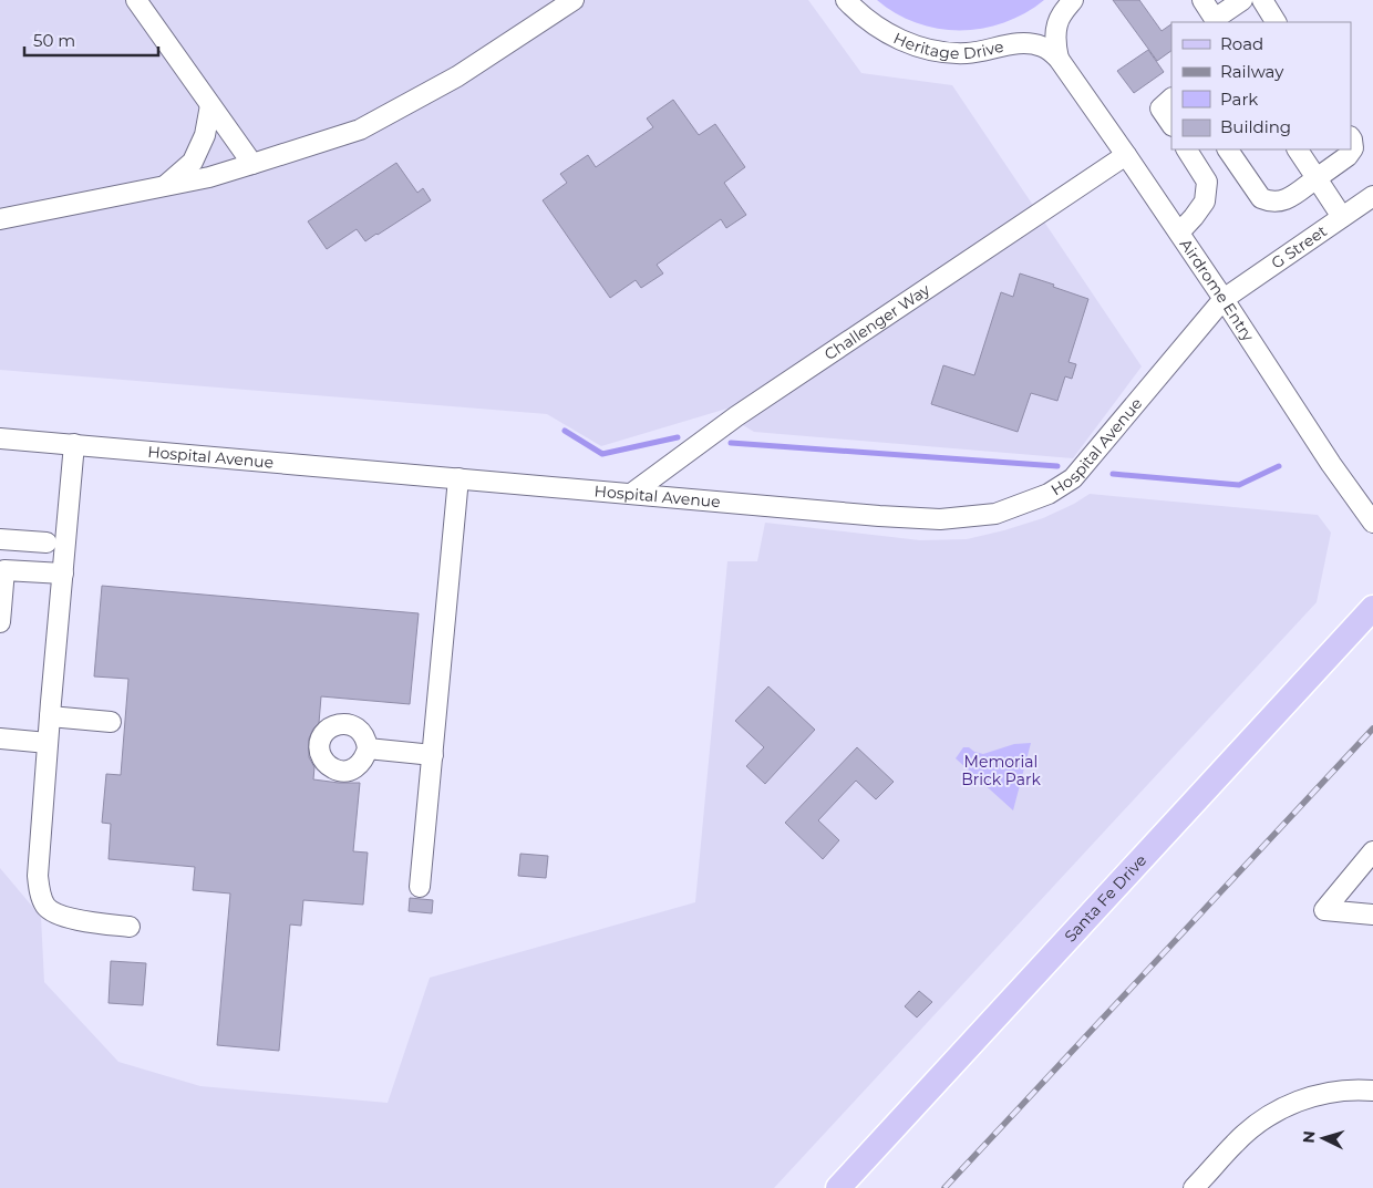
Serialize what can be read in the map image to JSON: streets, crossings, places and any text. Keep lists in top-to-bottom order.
{
  "streets": {
    "main road": ["Santa Fe Drive"],
    "street": [
      "Heritage Drive",
      "G Street",
      "Airdrome Entry",
      "Challenger Way",
      "Hospital Avenue"
    ]
  },
  "crossings": [
    ["Heritage Drive", "Airdrome Entry"],
    ["G Street", "Airdrome Entry"],
    ["G Street", "Hospital Avenue"],
    ["Airdrome Entry", "Challenger Way"],
    ["Airdrome Entry", "Hospital Avenue"],
    ["Challenger Way", "Hospital Avenue"]
  ],
  "parks": ["Memorial Brick Park"],
  "legend": [
    "Road",
    "Railway",
    "Park",
    "Building"
  ],
  "scale_bar": "50 m",
  "north": "left"
}
